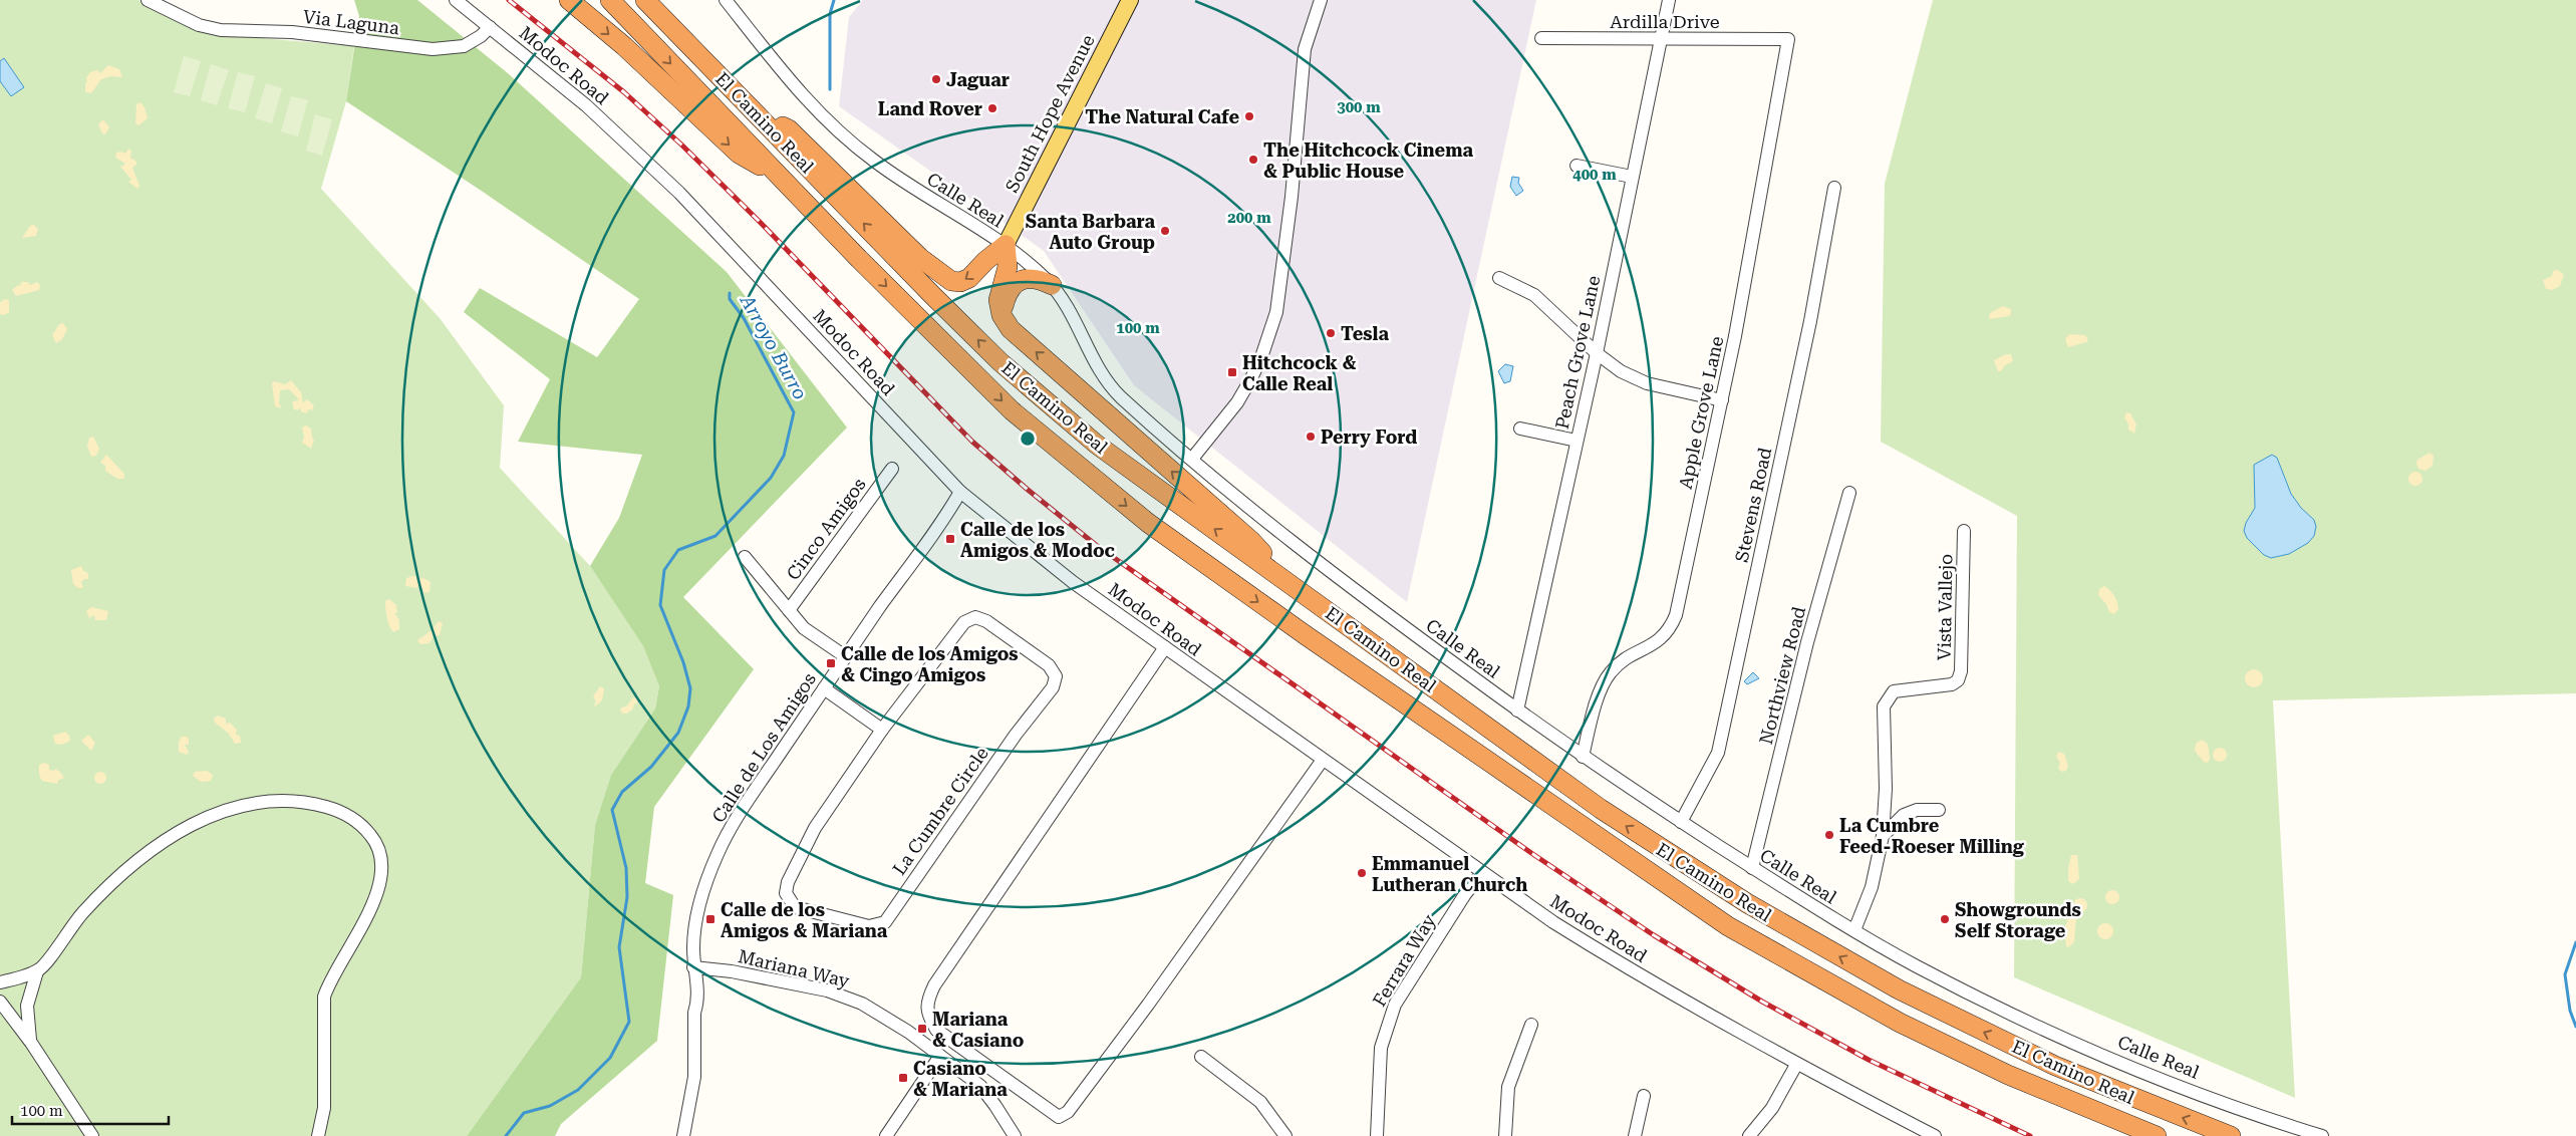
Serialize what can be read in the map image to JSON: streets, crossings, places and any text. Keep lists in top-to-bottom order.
{
  "streets": {
    "highway": ["El Camino Real"],
    "main road": ["South Hope Avenue"],
    "street": [
      "Ardilla Drive",
      "Via Laguna",
      "Modoc Road",
      "Calle Real",
      "Peach Grove Lane",
      "Apple Grove Lane",
      "Stevens Road",
      "Cinco Amigos",
      "Vista Vallejo",
      "Northview Road",
      "Calle de Los Amigos",
      "La Cumbre Circle",
      "Ferrara Way",
      "Mariana Way"
    ]
  },
  "crossings": [
    ["Ardilla Drive", "Peach Grove Lane"],
    ["Ardilla Drive", "Apple Grove Lane"],
    ["Via Laguna", "Modoc Road"],
    ["Modoc Road", "Calle de Los Amigos"],
    ["Modoc Road", "Ferrara Way"],
    ["South Hope Avenue", "Calle Real"],
    ["Calle Real", "Peach Grove Lane"],
    ["Calle Real", "Apple Grove Lane"],
    ["Calle Real", "Stevens Road"],
    ["Calle Real", "Vista Vallejo"],
    ["Calle Real", "Northview Road"],
    ["Cinco Amigos", "Calle de Los Amigos"],
    ["Calle de Los Amigos", "Mariana Way"]
  ],
  "water": ["Arroyo Burro"],
  "places": {
    "other": [
      "Jaguar",
      "Land Rover",
      "The Natural Cafe",
      "The Hitchcock Cinema & Public House",
      "Santa Barbara Auto Group",
      "Tesla",
      "Perry Ford",
      "La Cumbre Feed-Roeser Milling",
      "Emmanuel Lutheran Church",
      "Showgrounds Self Storage"
    ],
    "transit": [
      "Hitchcock & Calle Real",
      "Calle de los Amigos & Modoc",
      "Calle de los Amigos & Cingo Amigos",
      "Calle de los Amigos & Mariana",
      "Mariana & Casiano",
      "Casiano & Mariana"
    ]
  },
  "scale_bar": "100 m",
  "rings": [
    "300 m",
    "400 m",
    "200 m",
    "100 m"
  ]
}
